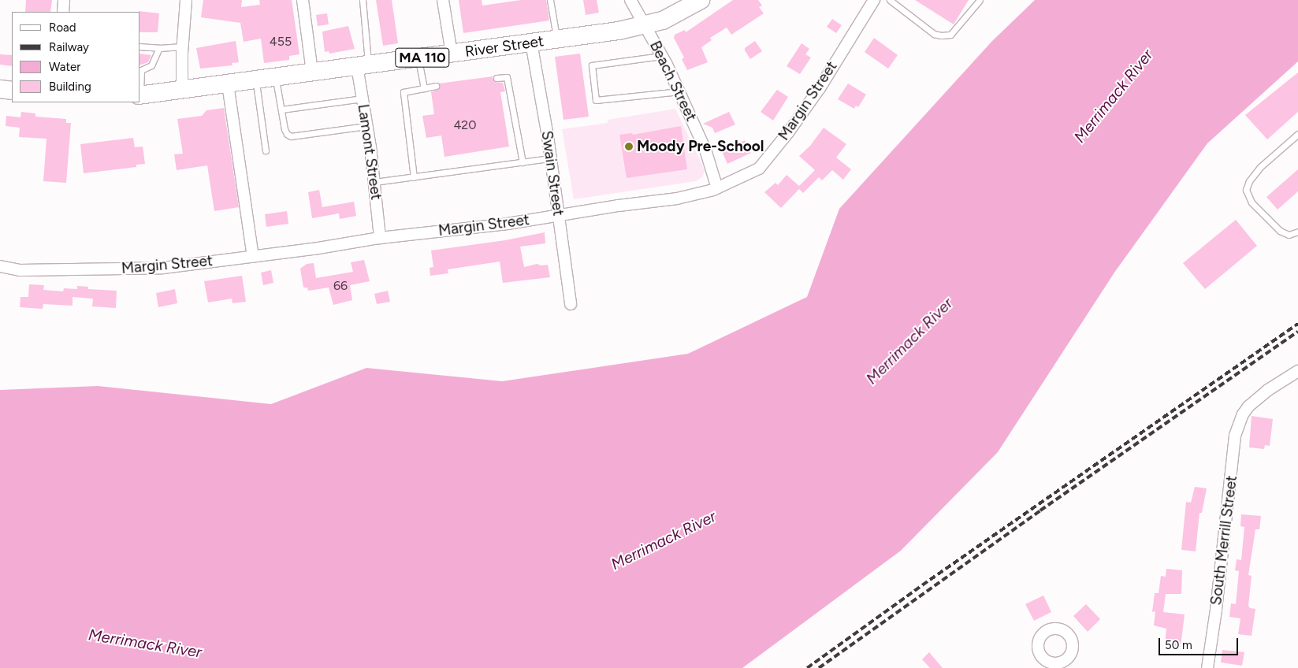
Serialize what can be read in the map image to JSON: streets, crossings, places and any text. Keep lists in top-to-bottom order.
{
  "streets": {
    "main road": ["River Street", "MA 110"],
    "street": [
      "Beach Street",
      "Margin Street",
      "Lamont Street",
      "Swain Street",
      "South Merrill Street"
    ]
  },
  "crossings": [
    ["River Street", "Beach Street"],
    ["River Street", "Lamont Street"],
    ["River Street", "Swain Street"],
    ["Beach Street", "Margin Street"],
    ["Margin Street", "Lamont Street"],
    ["Margin Street", "Swain Street"]
  ],
  "water": ["Merrimack River"],
  "places": ["Moody Pre-School"],
  "house_numbers": ["455", "420", "66"],
  "legend": [
    "Road",
    "Railway",
    "Water",
    "Building"
  ],
  "scale_bar": "50 m"
}
